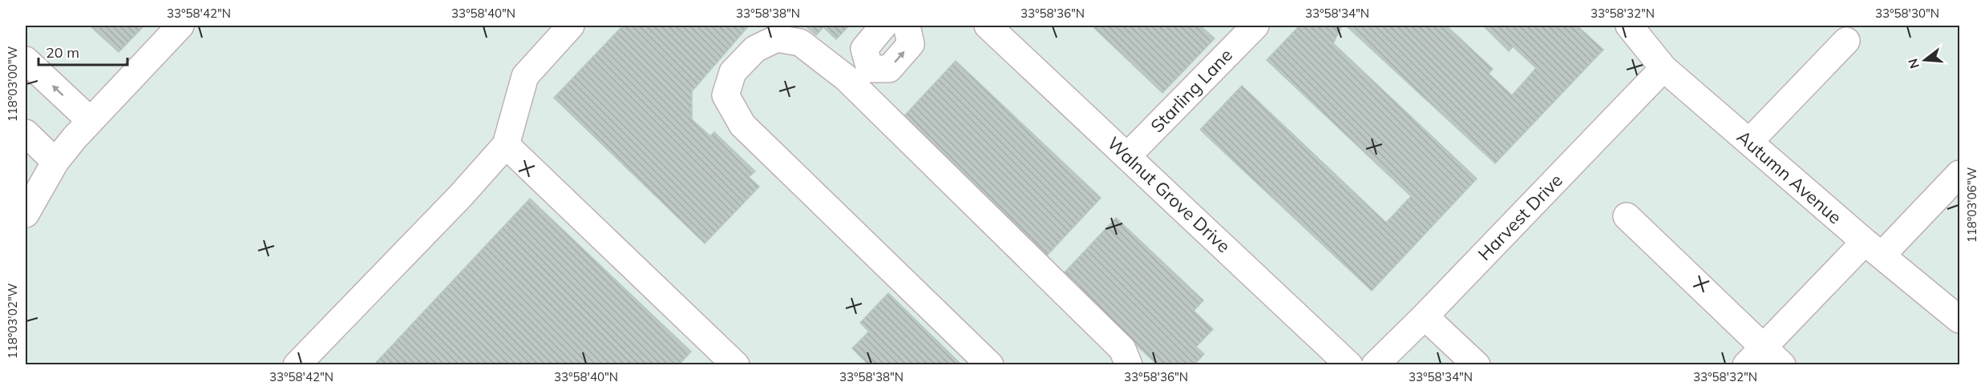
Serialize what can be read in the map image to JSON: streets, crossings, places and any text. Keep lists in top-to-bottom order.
{
  "streets": {
    "street": [
      "Starling Lane",
      "Autumn Avenue",
      "Walnut Grove Drive",
      "Harvest Drive"
    ]
  },
  "crossings": [
    ["Starling Lane", "Walnut Grove Drive"],
    ["Autumn Avenue", "Harvest Drive"]
  ],
  "scale_bar": "20 m",
  "north": "left",
  "coordinates": [
    "33°58'42\"N",
    "33°58'40\"N",
    "33°58'38\"N",
    "33°58'36\"N",
    "33°58'34\"N",
    "33°58'32\"N",
    "33°58'30\"N",
    "118°03'00\"W",
    "118°03'06\"W",
    "118°03'02\"W"
  ]
}
